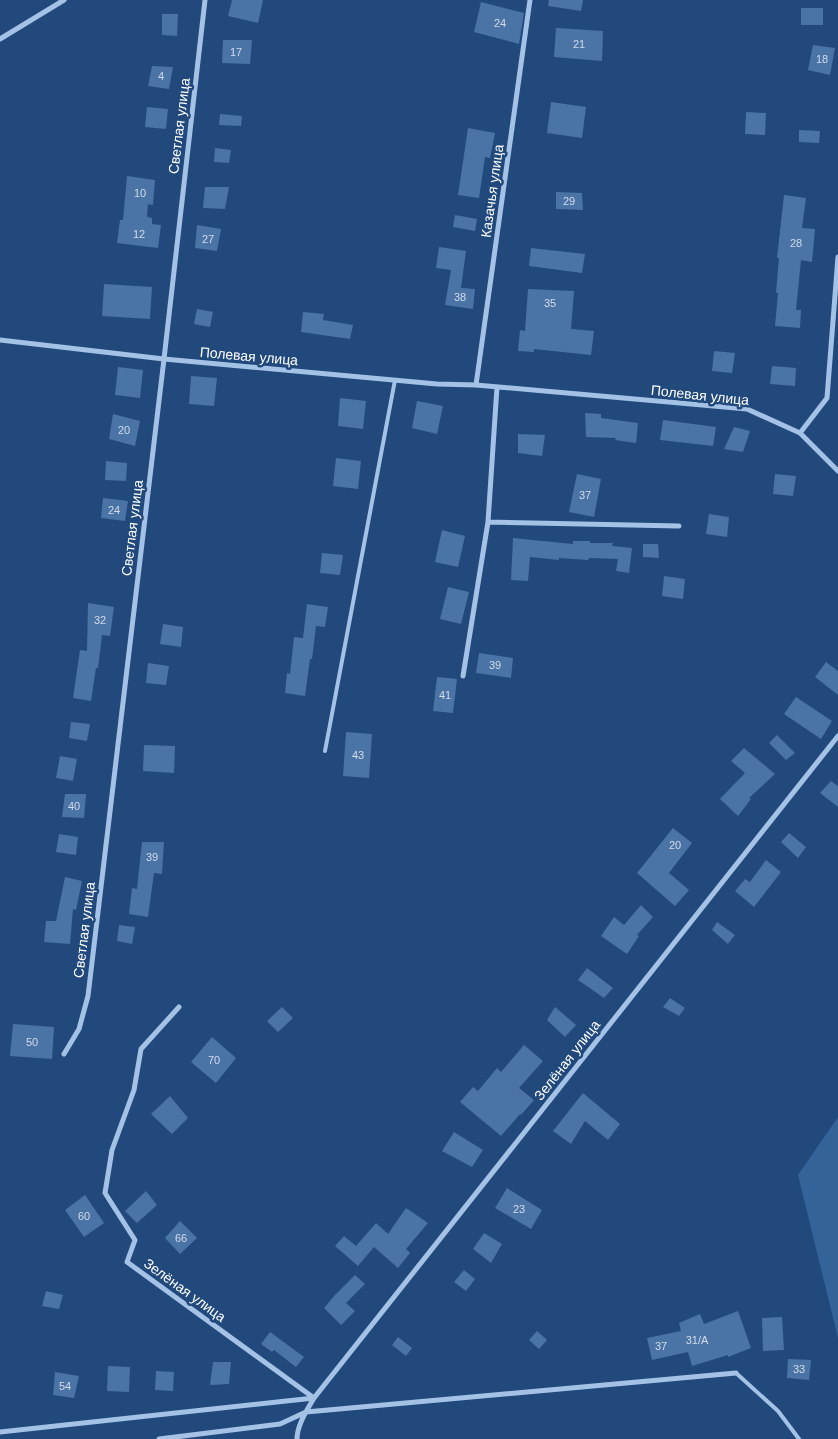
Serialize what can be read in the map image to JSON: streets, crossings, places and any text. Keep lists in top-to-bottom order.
{
  "streets": {
    "street": [
      "Светлая улица",
      "Казачья улица",
      "Полевая улица",
      "Зелёная улица"
    ]
  },
  "crossings": [
    ["Светлая улица", "Полевая улица"],
    ["Казачья улица", "Полевая улица"]
  ],
  "house_numbers": [
    "24",
    "21",
    "17",
    "18",
    "4",
    "10",
    "29",
    "12",
    "27",
    "28",
    "38",
    "35",
    "20",
    "37",
    "24",
    "32",
    "39",
    "41",
    "43",
    "40",
    "20",
    "39",
    "50",
    "70",
    "23",
    "60",
    "66",
    "31/А",
    "37",
    "33",
    "54"
  ]
}
